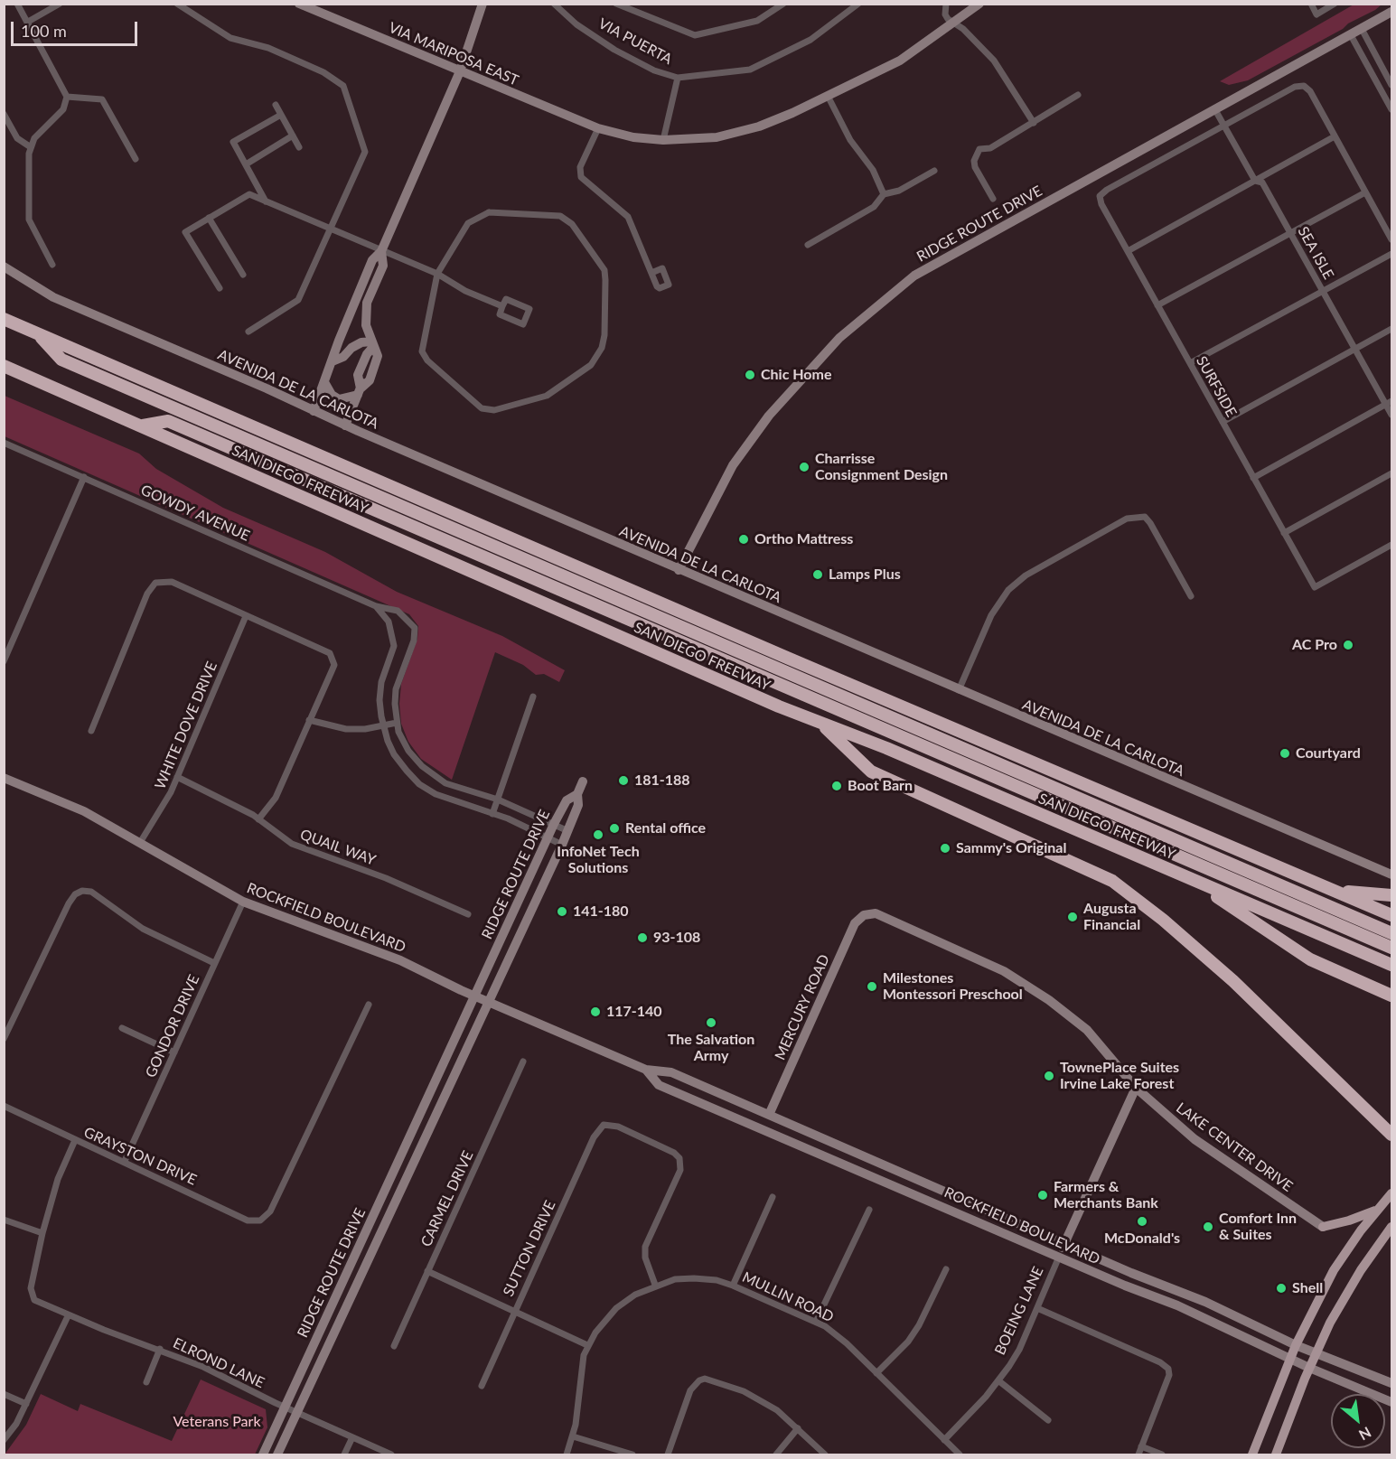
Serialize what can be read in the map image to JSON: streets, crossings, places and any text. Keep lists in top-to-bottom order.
{
  "streets": {
    "highway": ["SAN DIEGO FREEWAY"],
    "main road": [
      "VIA MARIPOSA EAST",
      "RIDGE ROUTE DRIVE",
      "AVENIDA DE LA CARLOTA",
      "ROCKFIELD BOULEVARD",
      "MERCURY ROAD",
      "LAKE CENTER DRIVE",
      "BOEING LANE"
    ],
    "street": [
      "VIA PUERTA",
      "SEA ISLE",
      "SURFSIDE",
      "GOWDY AVENUE",
      "WHITE DOVE DRIVE",
      "QUAIL WAY",
      "GONDOR DRIVE",
      "GRAYSTON DRIVE",
      "CARMEL DRIVE",
      "SUTTON DRIVE",
      "MULLIN ROAD",
      "ELROND LANE"
    ]
  },
  "crossings": [
    ["RIDGE ROUTE DRIVE", "SEA ISLE"],
    ["RIDGE ROUTE DRIVE", "AVENIDA DE LA CARLOTA"],
    ["RIDGE ROUTE DRIVE", "GOWDY AVENUE"],
    ["RIDGE ROUTE DRIVE", "ROCKFIELD BOULEVARD"],
    ["RIDGE ROUTE DRIVE", "ELROND LANE"],
    ["SEA ISLE", "SURFSIDE"],
    ["WHITE DOVE DRIVE", "QUAIL WAY"],
    ["WHITE DOVE DRIVE", "ROCKFIELD BOULEVARD"],
    ["ROCKFIELD BOULEVARD", "MERCURY ROAD"],
    ["ROCKFIELD BOULEVARD", "GONDOR DRIVE"],
    ["ROCKFIELD BOULEVARD", "BOEING LANE"],
    ["MERCURY ROAD", "LAKE CENTER DRIVE"],
    ["GONDOR DRIVE", "GRAYSTON DRIVE"],
    ["LAKE CENTER DRIVE", "BOEING LANE"],
    ["SUTTON DRIVE", "MULLIN ROAD"],
    ["MULLIN ROAD", "BOEING LANE"]
  ],
  "parks": ["Veterans Park"],
  "places": [
    "Chic Home",
    "Charrisse Consignment Design",
    "Ortho Mattress",
    "Lamps Plus",
    "AC Pro",
    "Courtyard",
    "181-188",
    "Boot Barn",
    "Rental office",
    "InfoNet Tech Solutions",
    "Sammy's Original",
    "141-180",
    "Augusta Financial",
    "93-108",
    "Milestones Montessori Preschool",
    "117-140",
    "The Salvation Army",
    "TownePlace Suites Irvine Lake Forest",
    "Farmers & Merchants Bank",
    "McDonald's",
    "Comfort Inn & Suites",
    "Shell"
  ],
  "scale_bar": "100 m",
  "north": "bottom right"
}
